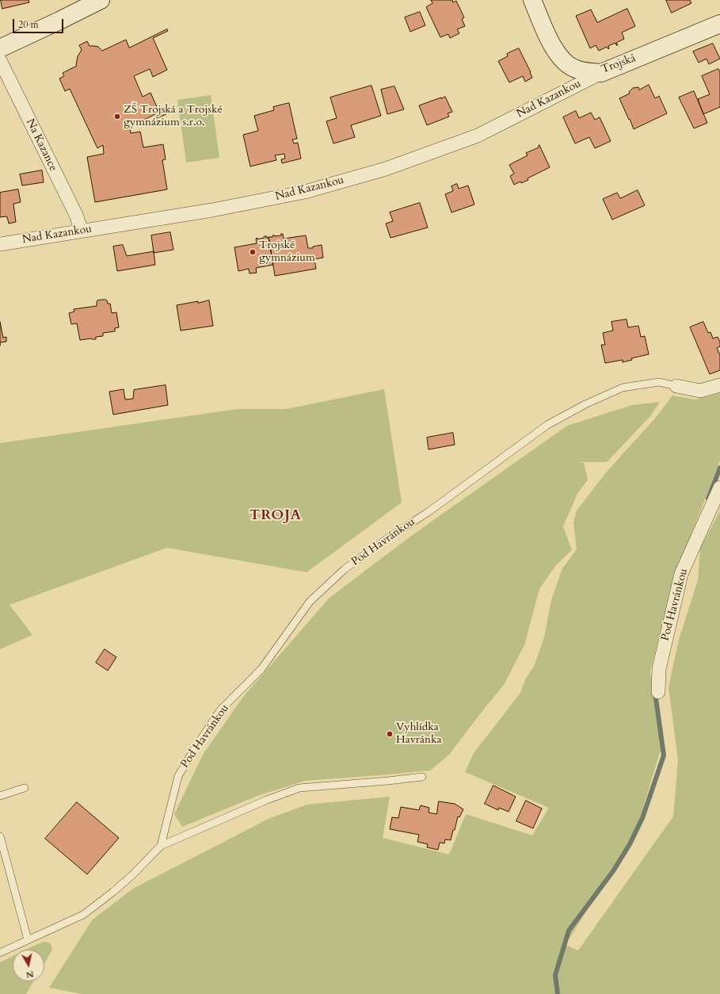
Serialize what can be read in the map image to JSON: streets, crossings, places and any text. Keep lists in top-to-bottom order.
{
  "streets": {
    "street": [
      "Trojská",
      "Nad Kazankou",
      "Na Kazance",
      "Pod Havránkou"
    ]
  },
  "crossings": [
    ["Trojská", "Nad Kazankou"],
    ["Nad Kazankou", "Na Kazance"]
  ],
  "districts": ["TROJA"],
  "places": ["ZŠ Trojská a Trojské gymnázium s.r.o.", "Trojské gymnázium", "Vyhlídka Havránka"],
  "scale_bar": "20 m",
  "north": "bottom"
}
